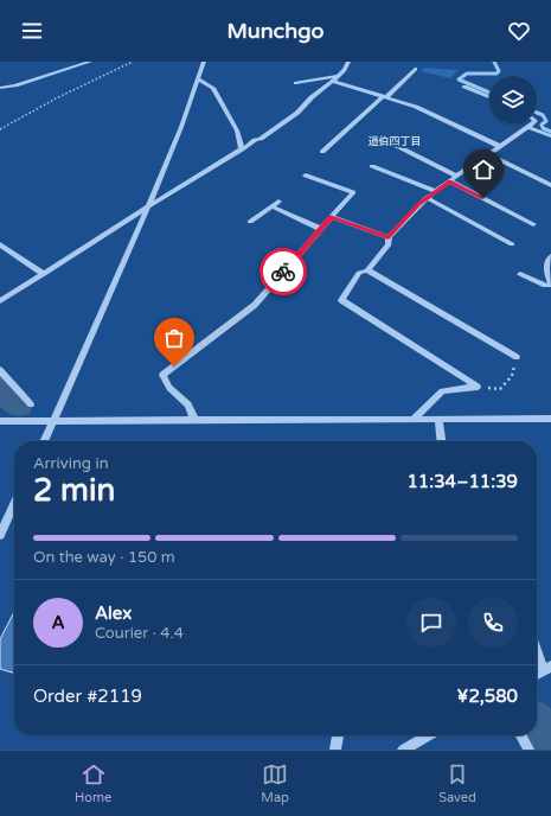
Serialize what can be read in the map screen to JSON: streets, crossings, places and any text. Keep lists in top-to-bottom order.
{
  "districts": ["道伯四丁目"],
  "page": {
    "header": "Munchgo",
    "heading": ["2 min", "Arriving in", "11:34–11:39"],
    "panel": [
      "Alex",
      "Courier · 4.4",
      "Order #2119",
      "¥2,580"
    ],
    "bar": "On the way · 150 m",
    "round": "A",
    "tabs": ["Home", "Map", "Saved"]
  }
}
